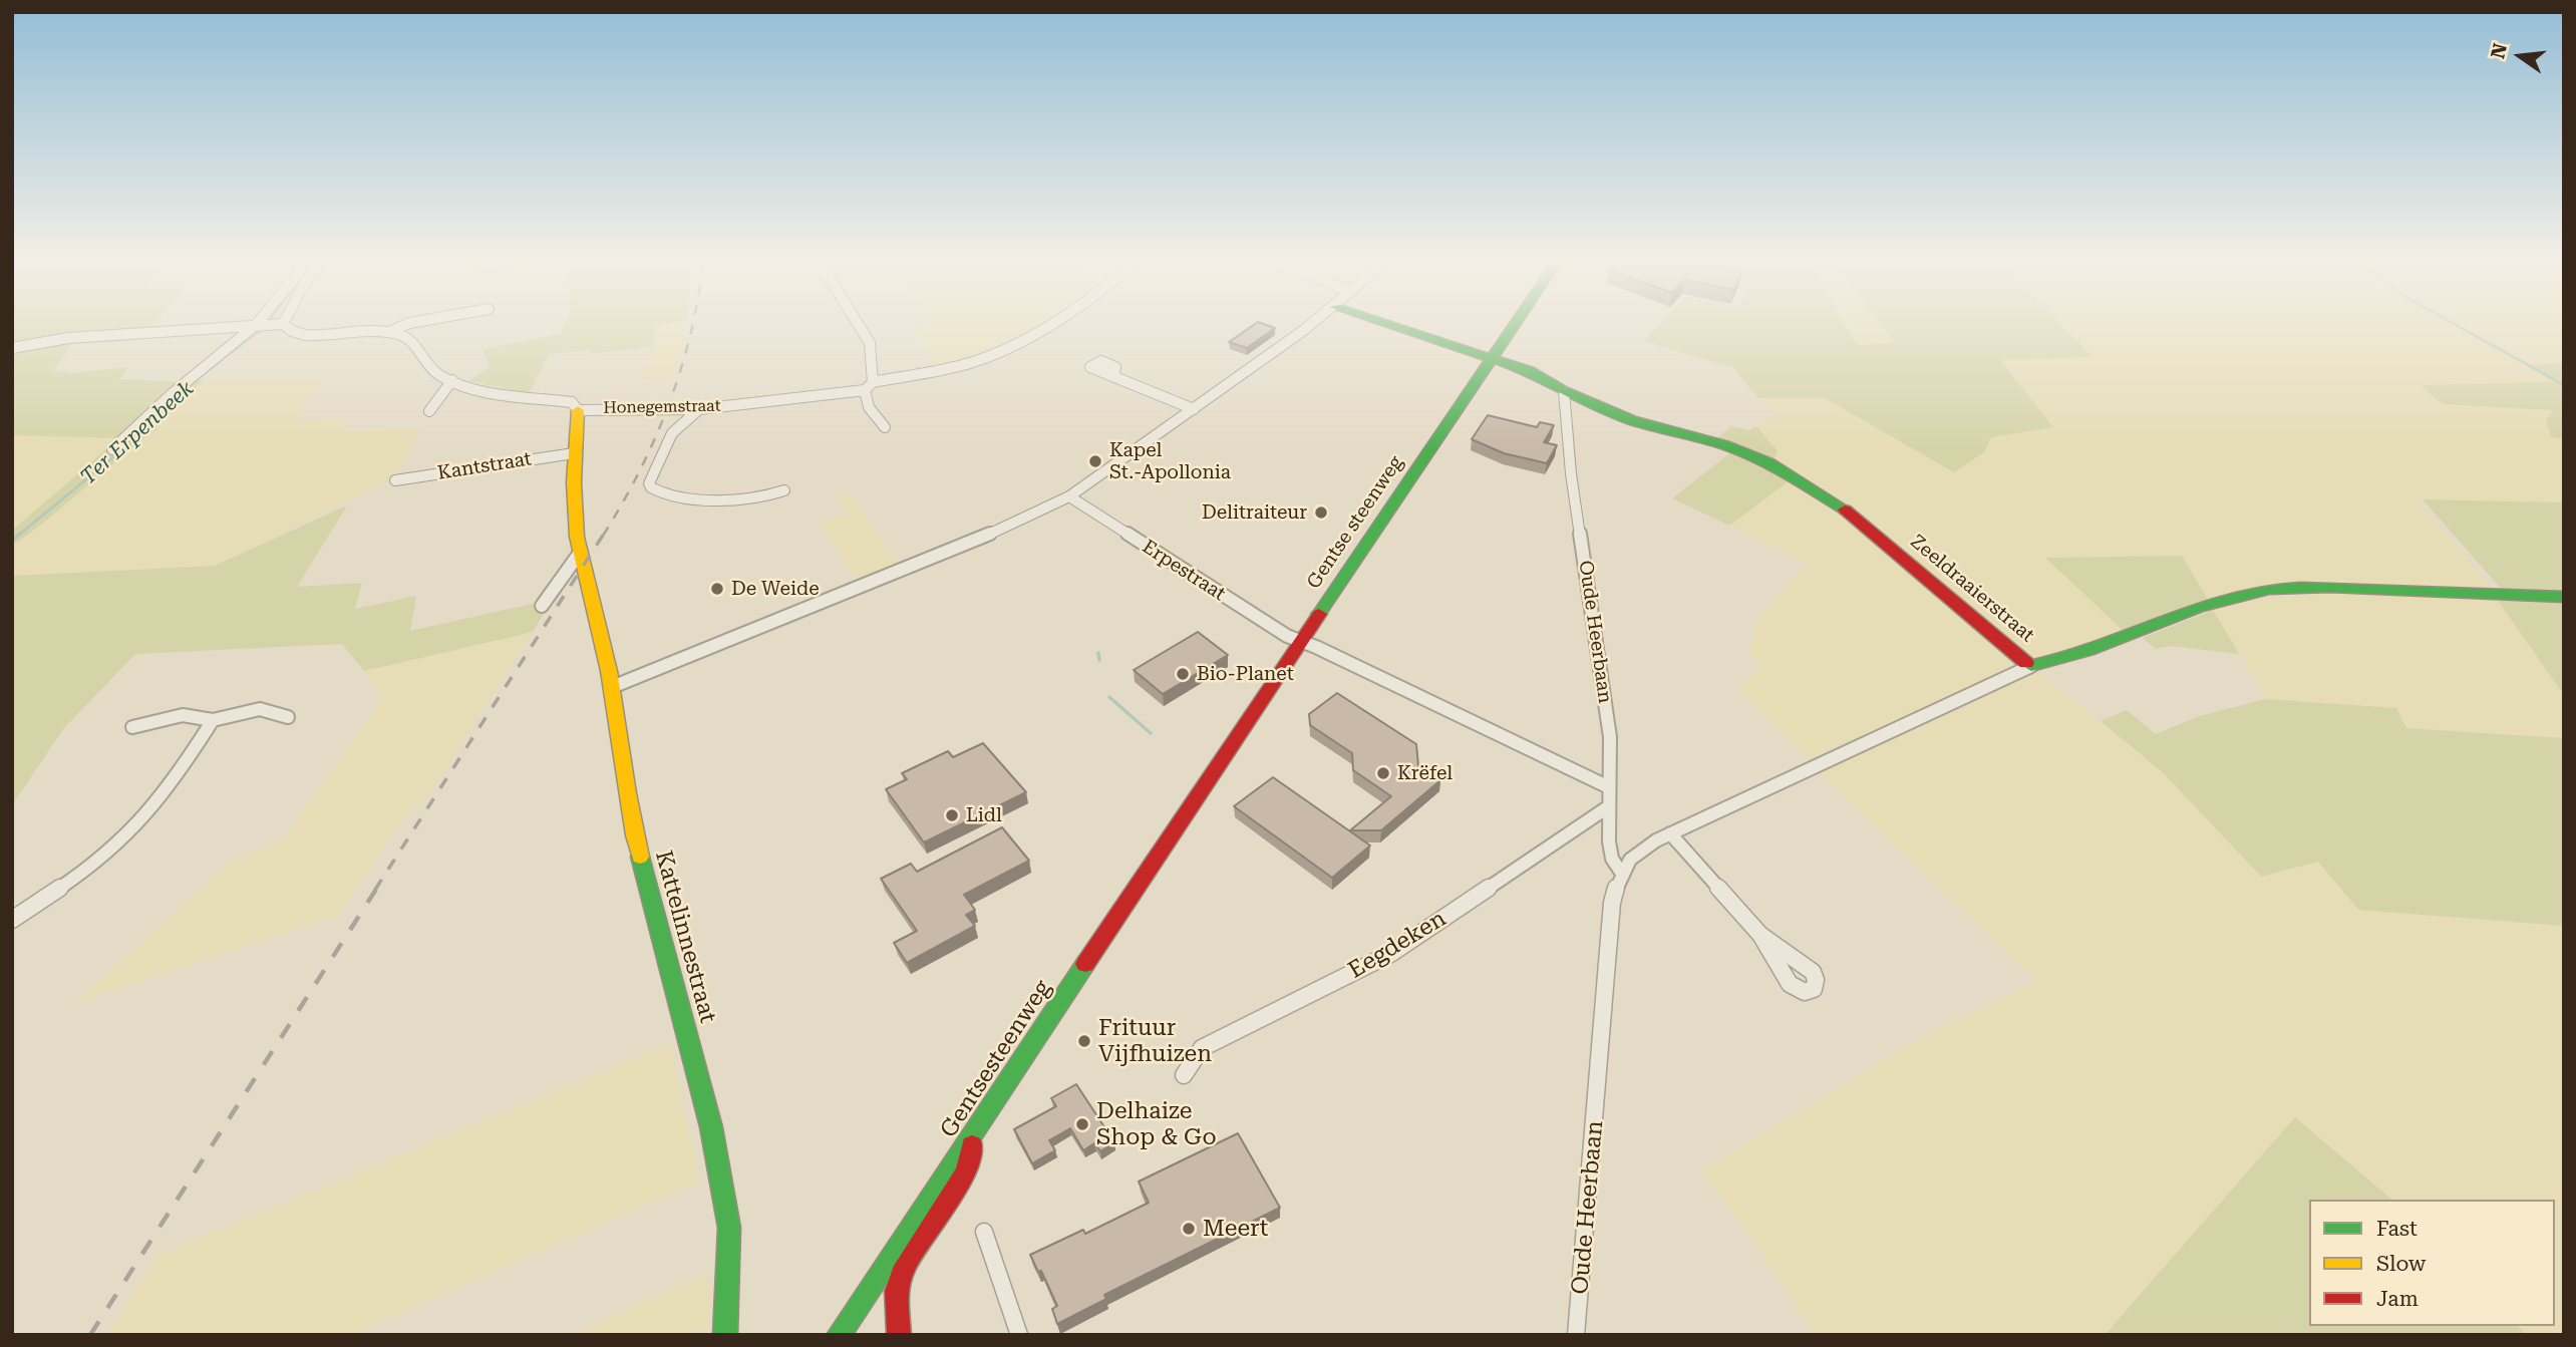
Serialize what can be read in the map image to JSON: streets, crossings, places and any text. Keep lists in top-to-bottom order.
{
  "streets": {
    "street": [
      "Honegemstraat",
      "Kantstraat",
      "Gentse steenweg",
      "Erpestraat",
      "Zeeldraaierstraat",
      "Oude Heerbaan",
      "Kattelinnestraat",
      "Eegdeken",
      "Gentsesteenweg"
    ]
  },
  "crossings": [
    ["Honegemstraat", "Kattelinnestraat"],
    ["Kantstraat", "Kattelinnestraat"],
    ["Gentse steenweg", "Erpestraat"],
    ["Gentse steenweg", "Zeeldraaierstraat"],
    ["Gentse steenweg", "Gentsesteenweg"],
    ["Erpestraat", "Oude Heerbaan"],
    ["Zeeldraaierstraat", "Oude Heerbaan"],
    ["Oude Heerbaan", "Eegdeken"]
  ],
  "water": ["Ter Erpenbeek"],
  "places": [
    "Kapel St.-Apollonia",
    "Delitraiteur",
    "De Weide",
    "Bio-Planet",
    "Krëfel",
    "Lidl",
    "Frituur Vijfhuizen",
    "Delhaize Shop & Go",
    "Meert"
  ],
  "legend": ["Fast", "Slow", "Jam"],
  "north": "left"
}
